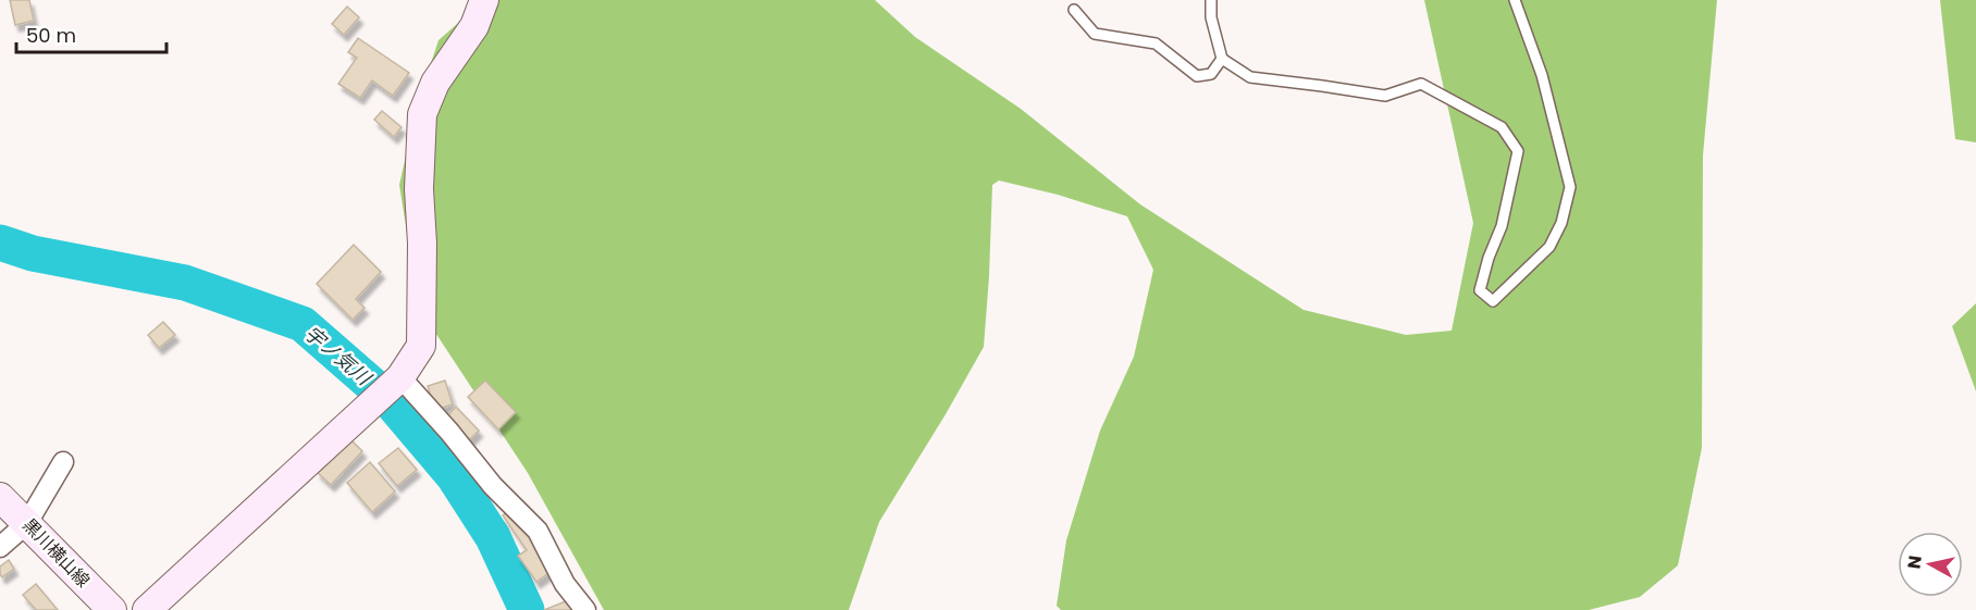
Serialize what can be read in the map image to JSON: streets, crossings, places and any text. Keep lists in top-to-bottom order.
{
  "streets": {
    "street": ["黒川横山線"]
  },
  "water": ["宇ノ気川"],
  "scale_bar": "50 m",
  "north": "left"
}
